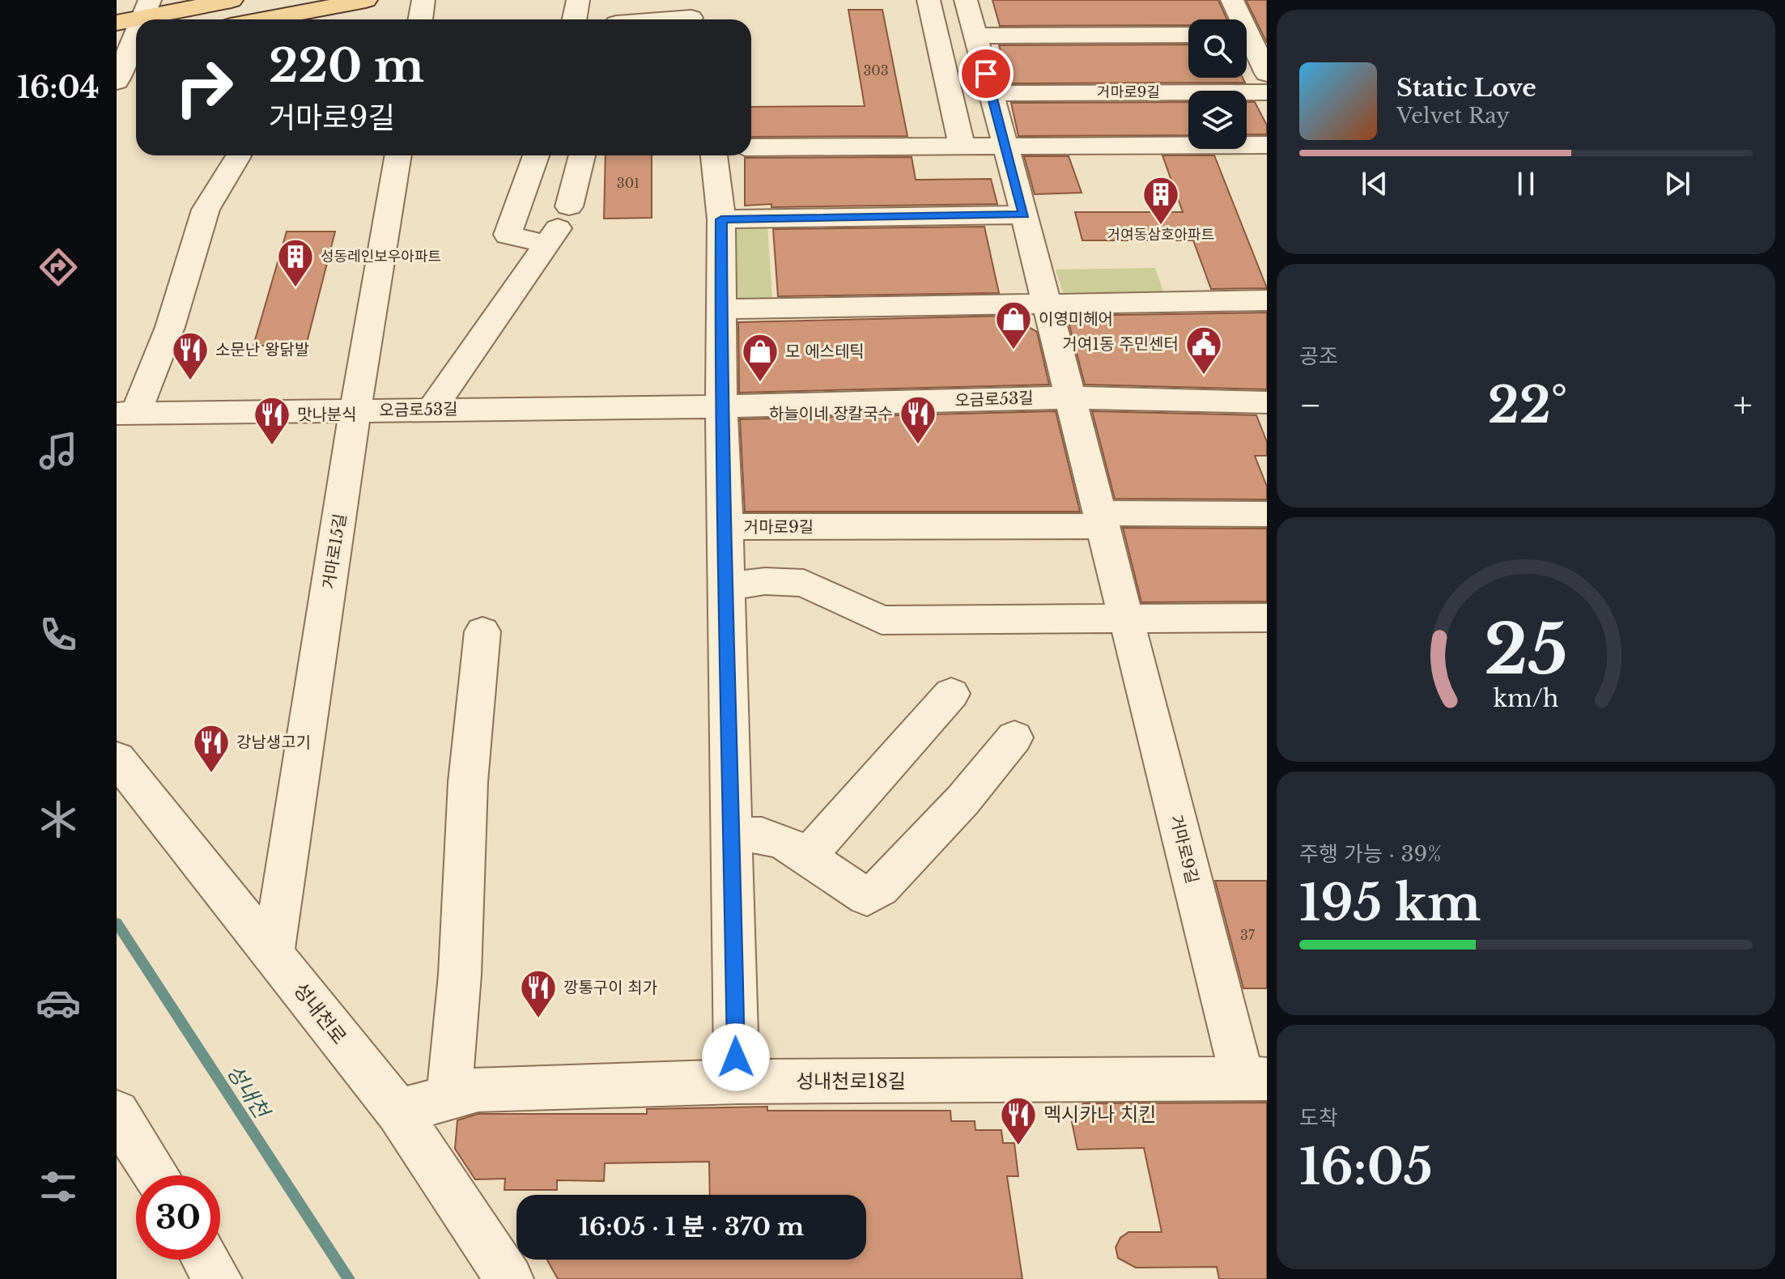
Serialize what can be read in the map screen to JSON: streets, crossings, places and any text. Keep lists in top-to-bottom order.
{
  "streets": {
    "street": [
      "거마로9길",
      "오금로53길",
      "거마로15길",
      "성내천로",
      "성내천로18길"
    ]
  },
  "crossings": [
    ["거마로9길", "오금로53길"],
    ["거마로9길", "성내천로18길"],
    ["오금로53길", "거마로15길"],
    ["거마로15길", "성내천로"],
    ["성내천로", "성내천로18길"]
  ],
  "water": ["성내천"],
  "places": {
    "building": ["거여동삼호아파트", "성동레인보우아파트"],
    "shop": ["이영미헤어", "모 에스테틱"],
    "public building": ["거여1동 주민센터"],
    "restaurant": [
      "소문난 왕닭발",
      "하늘이네 장칼국수",
      "맛나분식",
      "강남생고기",
      "깡통구이 최가",
      "멕시카나 치킨"
    ]
  },
  "house_numbers": ["303", "301", "37"],
  "page": {
    "tabs": "16:04",
    "turn": ["220 m", "거마로9길"],
    "song": ["Static Love", "Velvet Ray"],
    "tile": [
      "공조",
      ["주행 가능 · 39%", "195 km"],
      ["도착", "16:05"]
    ],
    "heat": ["−", "22°", "+"],
    "limit": "30",
    "trip": "16:05 · 1 분 · 370 m",
    "gauge": ["25", "km/h"]
  }
}
